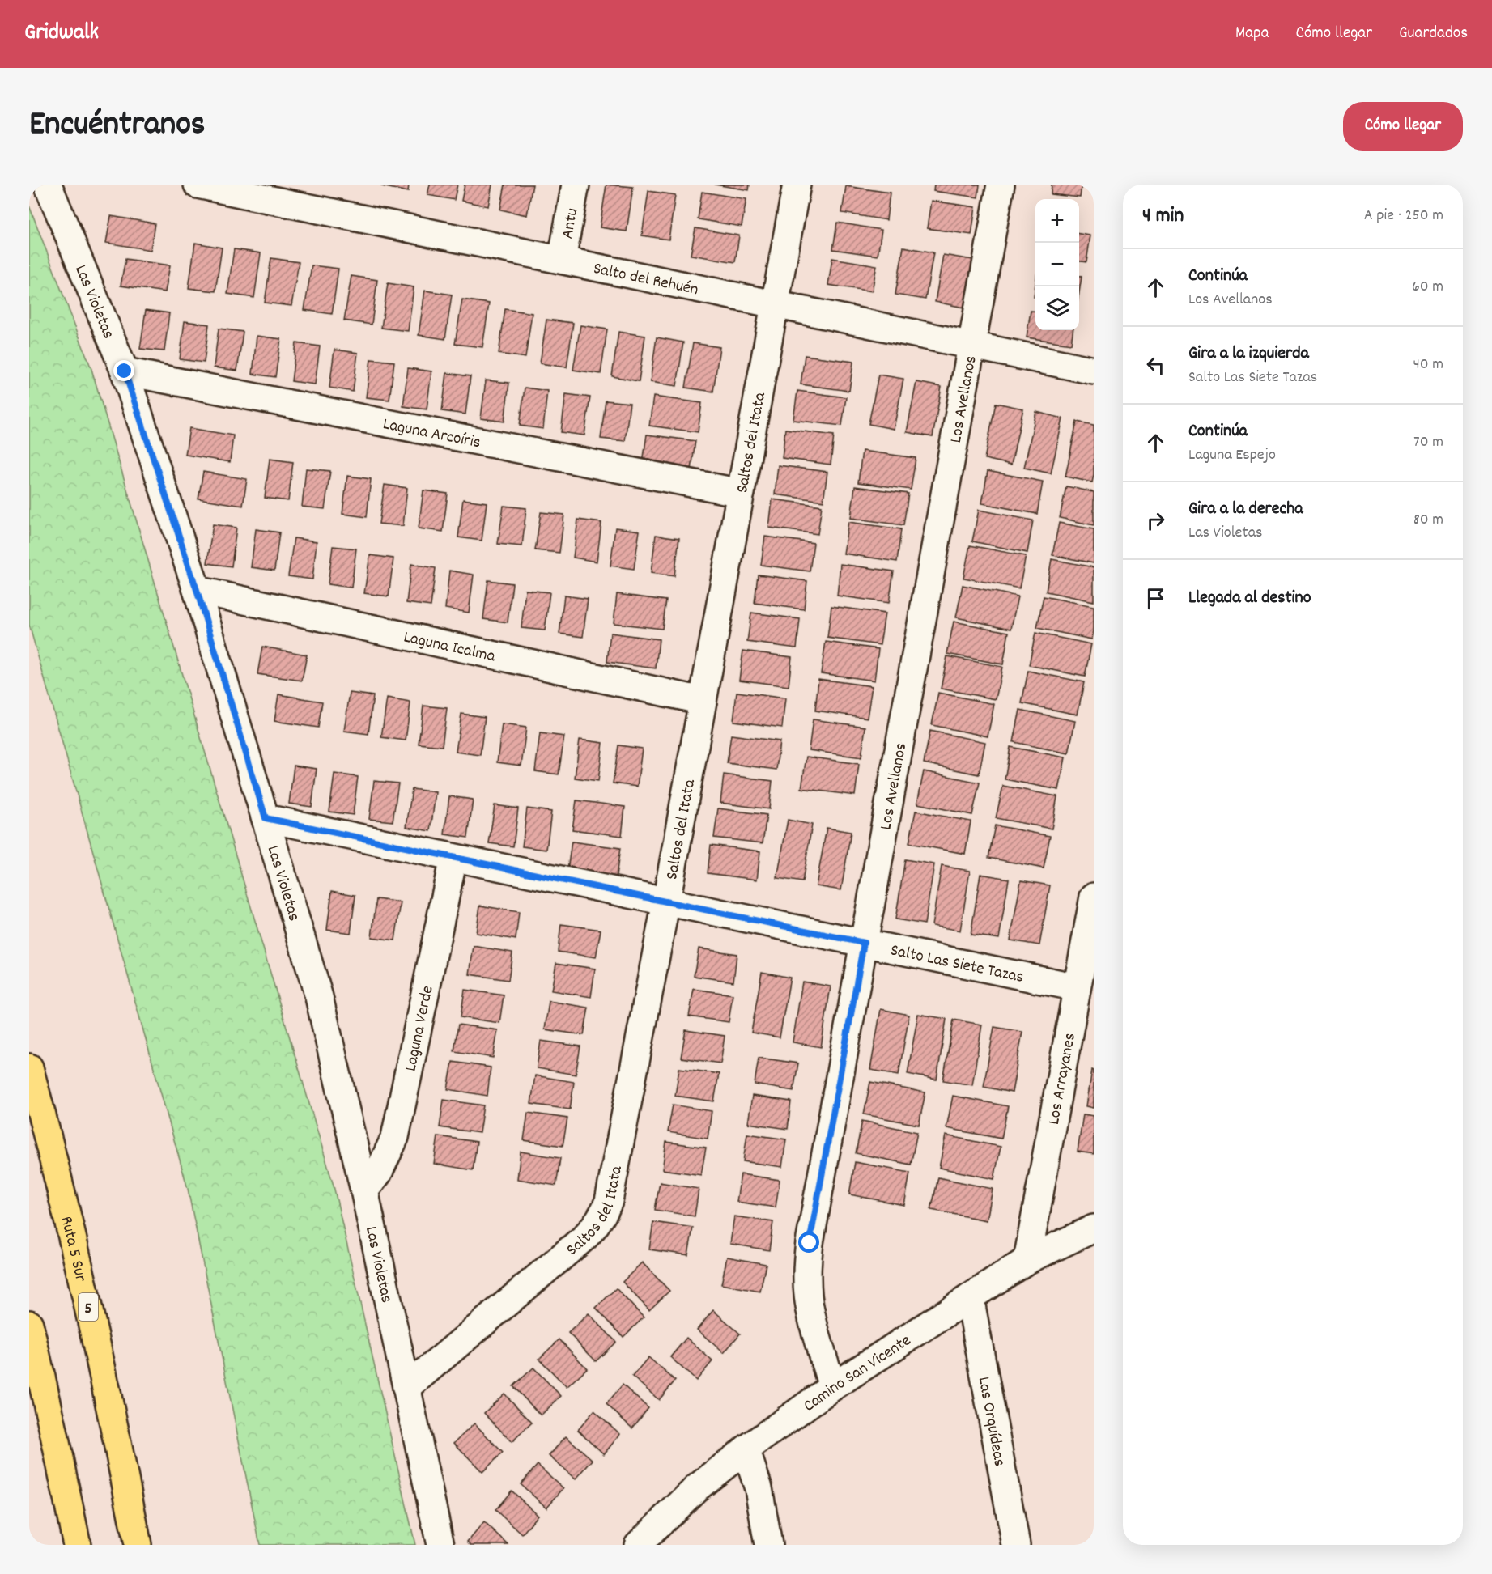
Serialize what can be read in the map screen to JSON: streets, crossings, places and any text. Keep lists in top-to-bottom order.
{
  "streets": {
    "highway": ["Ruta 5 Sur", "5"],
    "street": [
      "Antu",
      "Salto del Rehuén",
      "Las Violetas",
      "Los Avellanos",
      "Laguna Arcoíris",
      "Saltos del Itata",
      "Laguna Icalma",
      "Salto Las Siete Tazas",
      "Laguna Verde",
      "Los Arrayanes",
      "Camino San Vicente",
      "Las Orquídeas"
    ]
  },
  "crossings": [
    ["Antu", "Salto del Rehuén"],
    ["Salto del Rehuén", "Los Avellanos"],
    ["Salto del Rehuén", "Saltos del Itata"],
    ["Las Violetas", "Laguna Arcoíris"],
    ["Las Violetas", "Saltos del Itata"],
    ["Las Violetas", "Laguna Icalma"],
    ["Las Violetas", "Salto Las Siete Tazas"],
    ["Las Violetas", "Laguna Verde"],
    ["Los Avellanos", "Salto Las Siete Tazas"],
    ["Los Avellanos", "Camino San Vicente"],
    ["Laguna Arcoíris", "Saltos del Itata"],
    ["Saltos del Itata", "Laguna Icalma"],
    ["Saltos del Itata", "Salto Las Siete Tazas"],
    ["Salto Las Siete Tazas", "Laguna Verde"],
    ["Salto Las Siete Tazas", "Los Arrayanes"],
    ["Los Arrayanes", "Camino San Vicente"],
    ["Camino San Vicente", "Las Orquídeas"]
  ],
  "page": {
    "header": "Gridwalk",
    "nav": ["Mapa", "Cómo llegar", "Guardados"],
    "title": "Encuéntranos",
    "buttons": "Cómo llegar",
    "heading": ["4 min", "A pie · 250 m"],
    "map_buttons": ["+", "−"],
    "list": [
      ["Continúa", "Los Avellanos", "60 m"],
      ["Gira a la izquierda", "Salto Las Siete Tazas", "40 m"],
      ["Continúa", "Laguna Espejo", "70 m"],
      ["Gira a la derecha", "Las Violetas", "80 m"],
      "Llegada al destino"
    ]
  }
}
